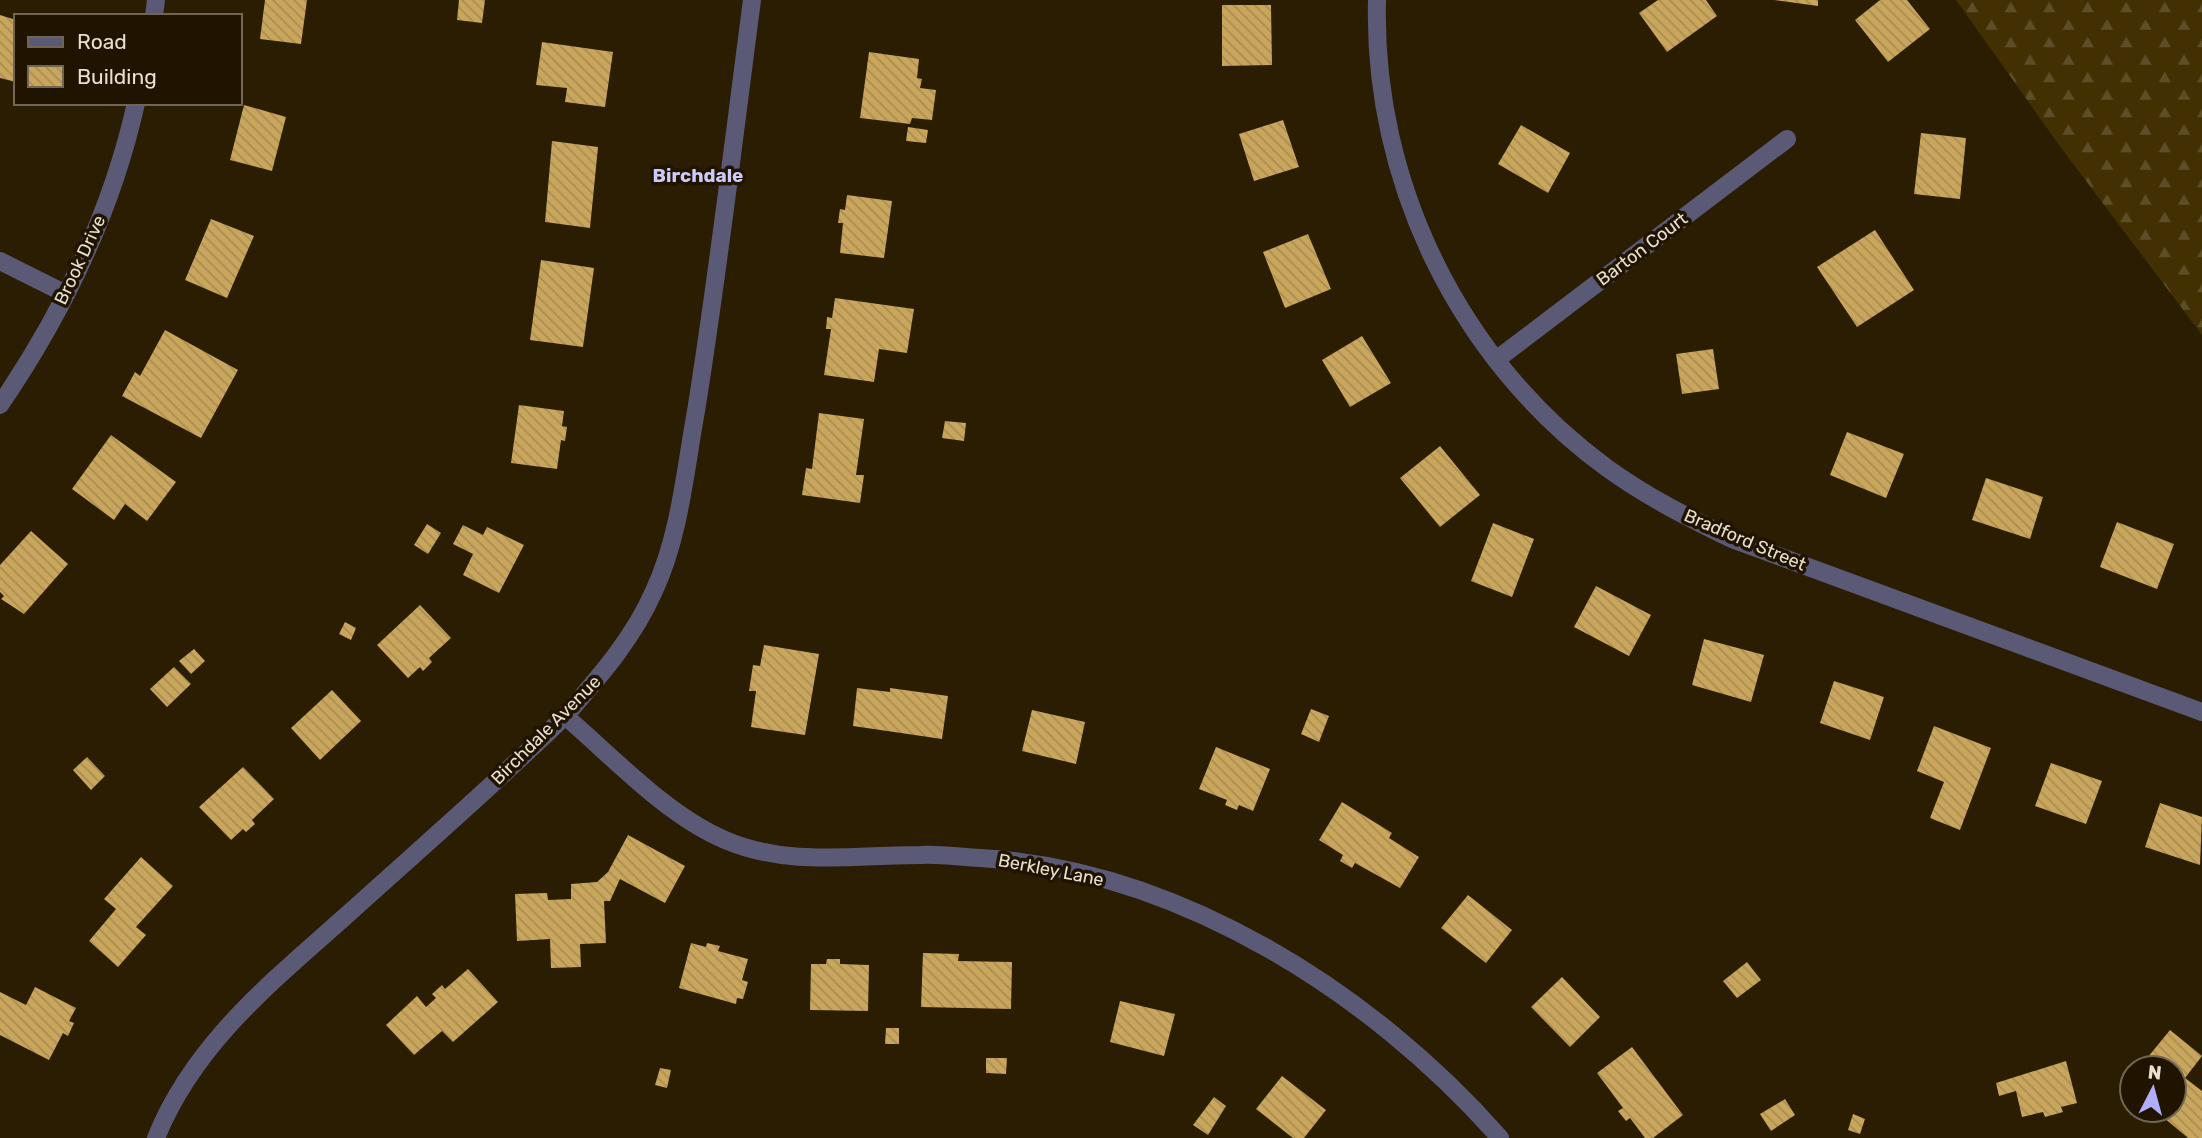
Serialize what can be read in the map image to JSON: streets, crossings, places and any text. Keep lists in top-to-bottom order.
{
  "streets": {
    "street": [
      "Barton Court",
      "Brook Drive",
      "Bradford Street",
      "Birchdale Avenue",
      "Berkley Lane"
    ]
  },
  "crossings": [
    ["Barton Court", "Bradford Street"],
    ["Birchdale Avenue", "Berkley Lane"]
  ],
  "districts": ["Birchdale"],
  "legend": ["Road", "Building"],
  "north": "top"
}
